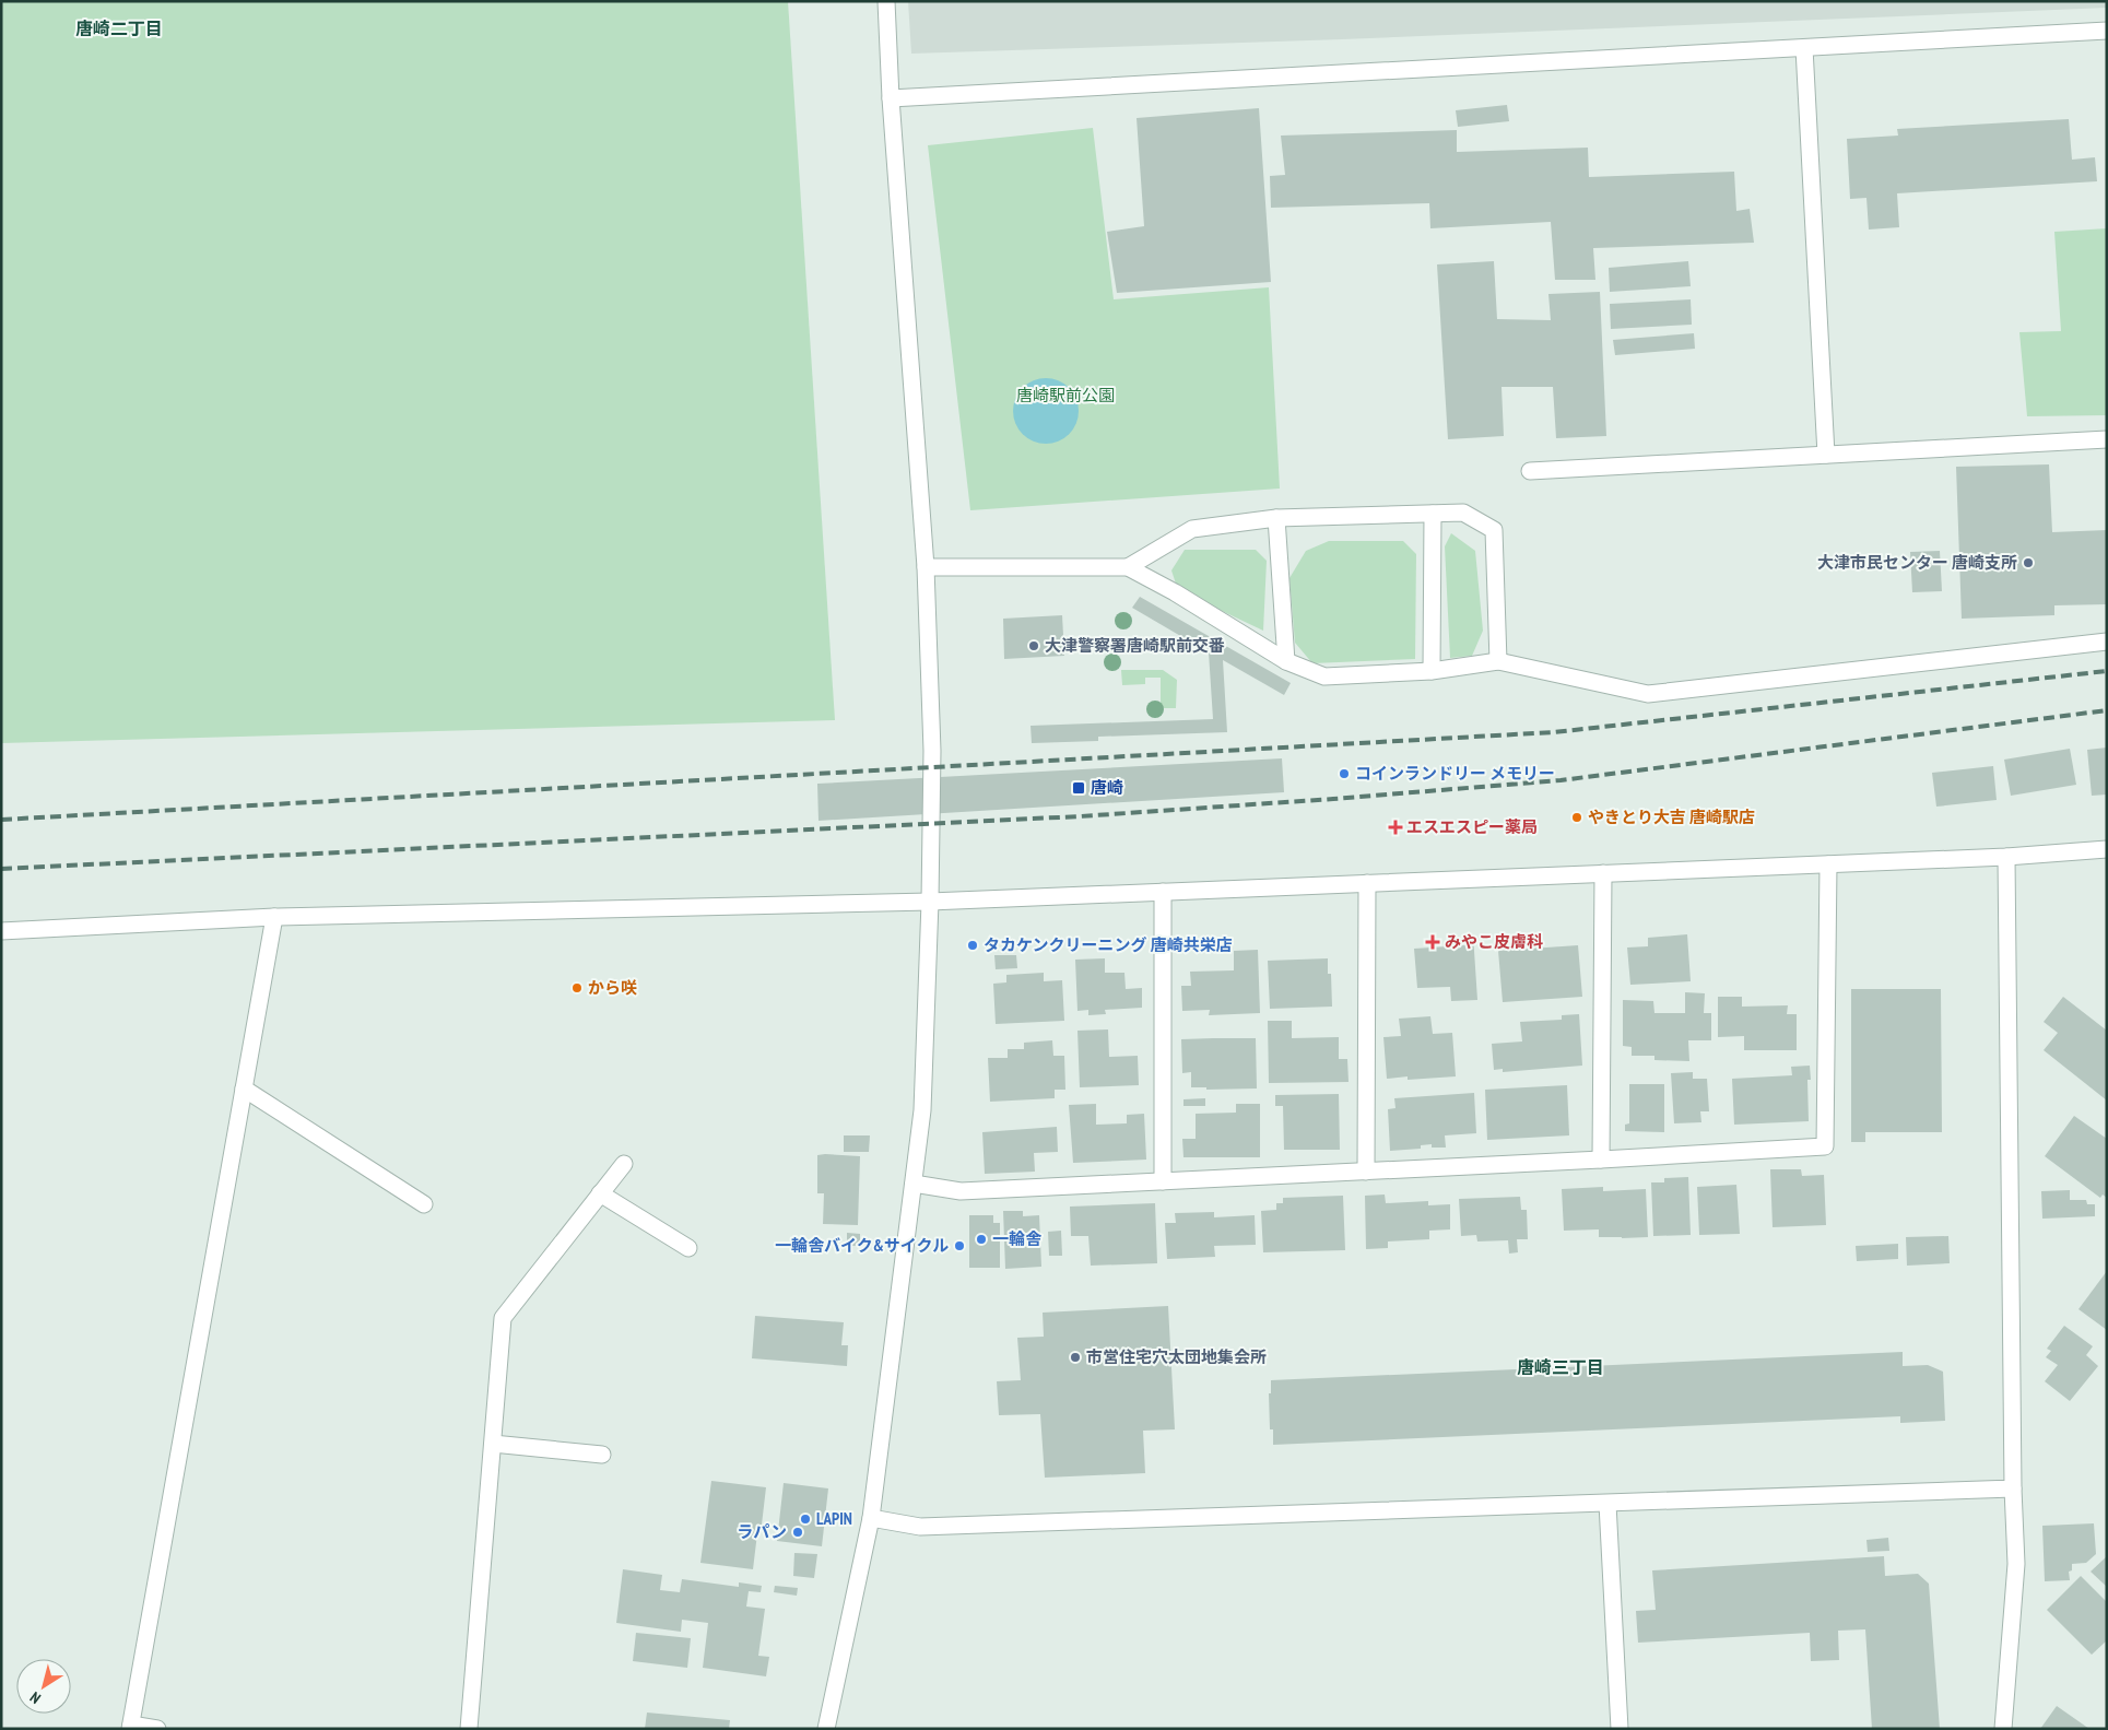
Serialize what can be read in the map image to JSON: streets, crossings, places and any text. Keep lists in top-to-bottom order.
{
  "districts": ["唐崎二丁目", "唐崎三丁目"],
  "parks": ["唐崎駅前公園"],
  "places": {
    "other": [
      "大津市民センター 唐崎支所",
      "大津警察署唐崎駅前交番",
      "コインランドリー メモリー",
      "やきとり大吉 唐崎駅店",
      "タカケンクリーニング 唐崎共栄店",
      "から咲",
      "一輪舎",
      "一輪舎バイク&サイクル",
      "市営住宅穴太団地集会所",
      "LAPIN",
      "ラパン"
    ],
    "transit": ["唐崎"],
    "health": ["エスエスピー薬局", "みやこ皮膚科"]
  },
  "north": "bottom left"
}
